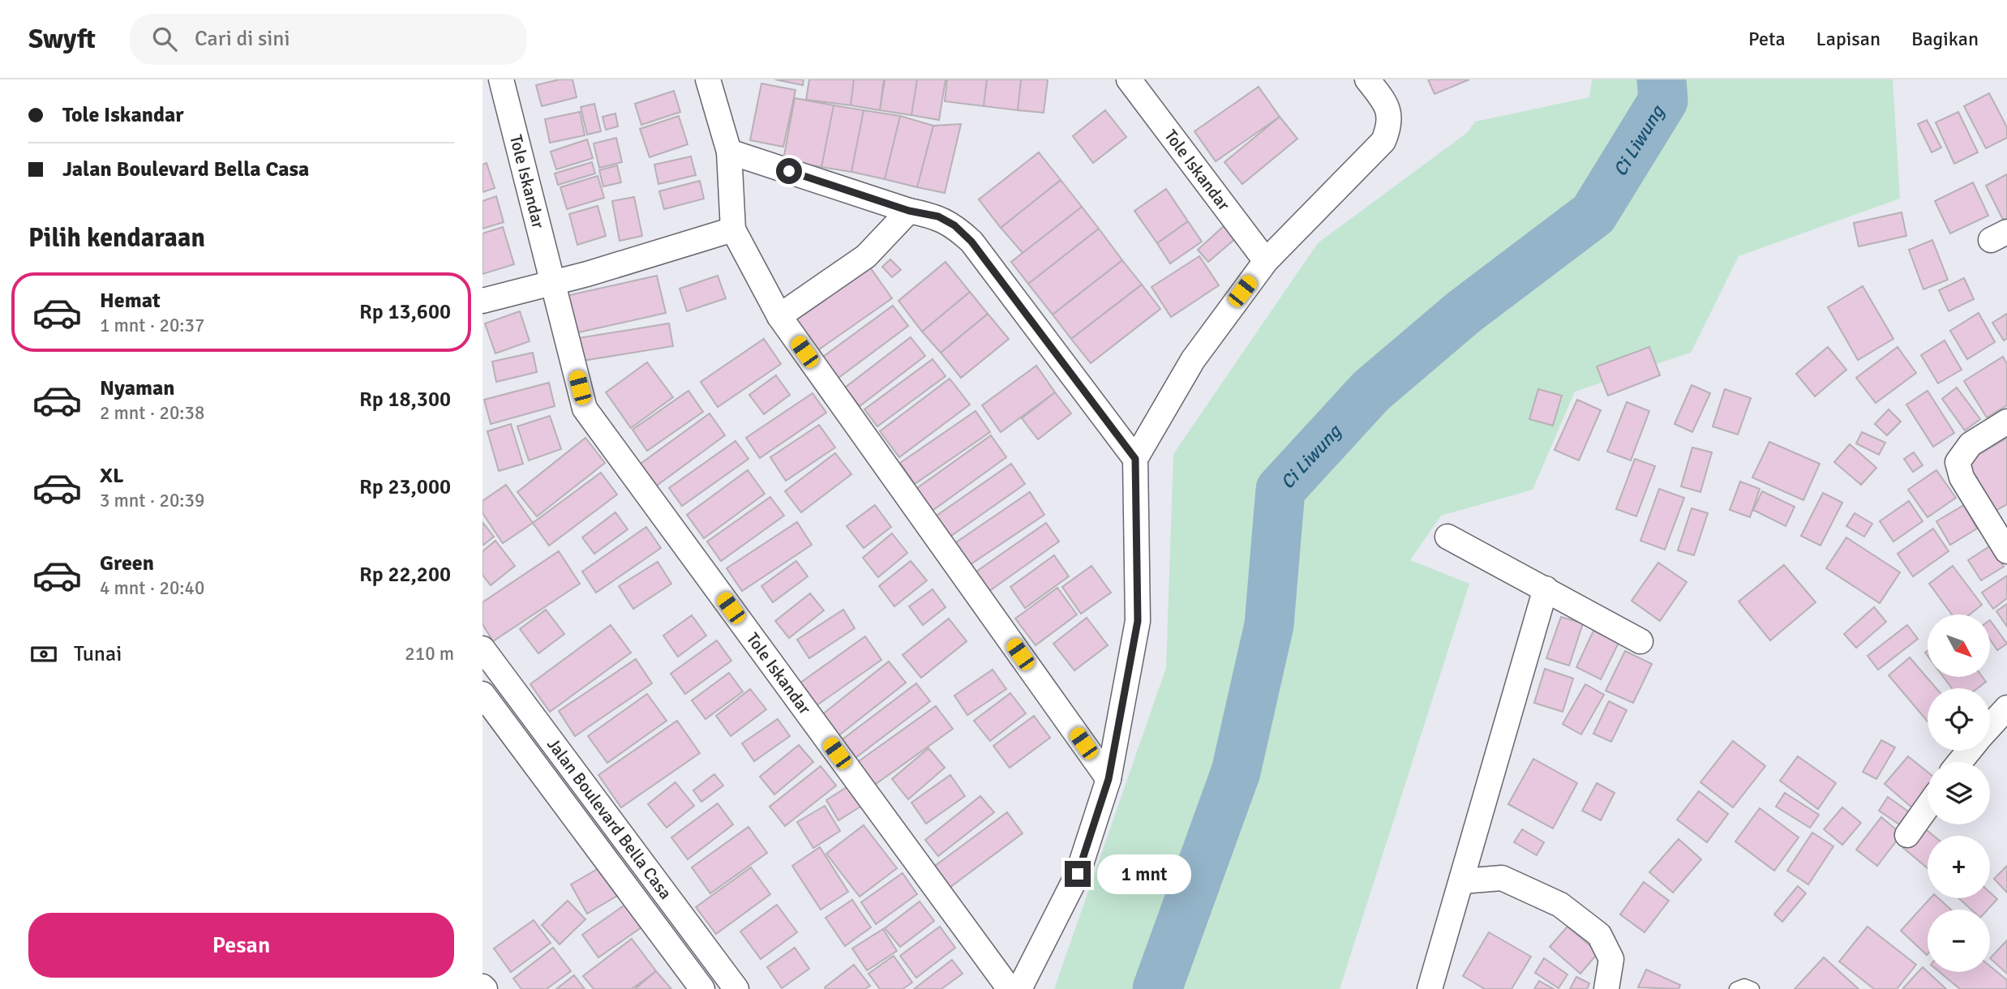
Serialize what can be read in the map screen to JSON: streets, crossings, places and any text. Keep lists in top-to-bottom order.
{
  "streets": {
    "street": ["Tole Iskandar", "Jalan Boulevard Bella Casa"]
  },
  "water": ["Ci Liwung"],
  "north": "bottom right",
  "page": {
    "header": "Swyft",
    "search": "Cari di sini",
    "nav": ["Peta", "Lapisan", "Bagikan"],
    "banner": ["Tole Iskandar", "Jalan Boulevard Bella Casa"],
    "heading": "Pilih kendaraan",
    "list": [
      {
        "name": "Hemat",
        "note": "1 mnt · 20:37",
        "value": "Rp 13,600"
      },
      {
        "name": "Nyaman",
        "note": "2 mnt · 20:38",
        "value": "Rp 18,300"
      },
      {
        "name": "XL",
        "note": "3 mnt · 20:39",
        "value": "Rp 23,000"
      },
      {
        "name": "Green",
        "note": "4 mnt · 20:40",
        "value": "Rp 22,200"
      }
    ],
    "map_buttons": ["+", "−"],
    "pay": ["Tunai", "210 m"],
    "bubble": "1 mnt",
    "buttons": "Pesan"
  }
}
